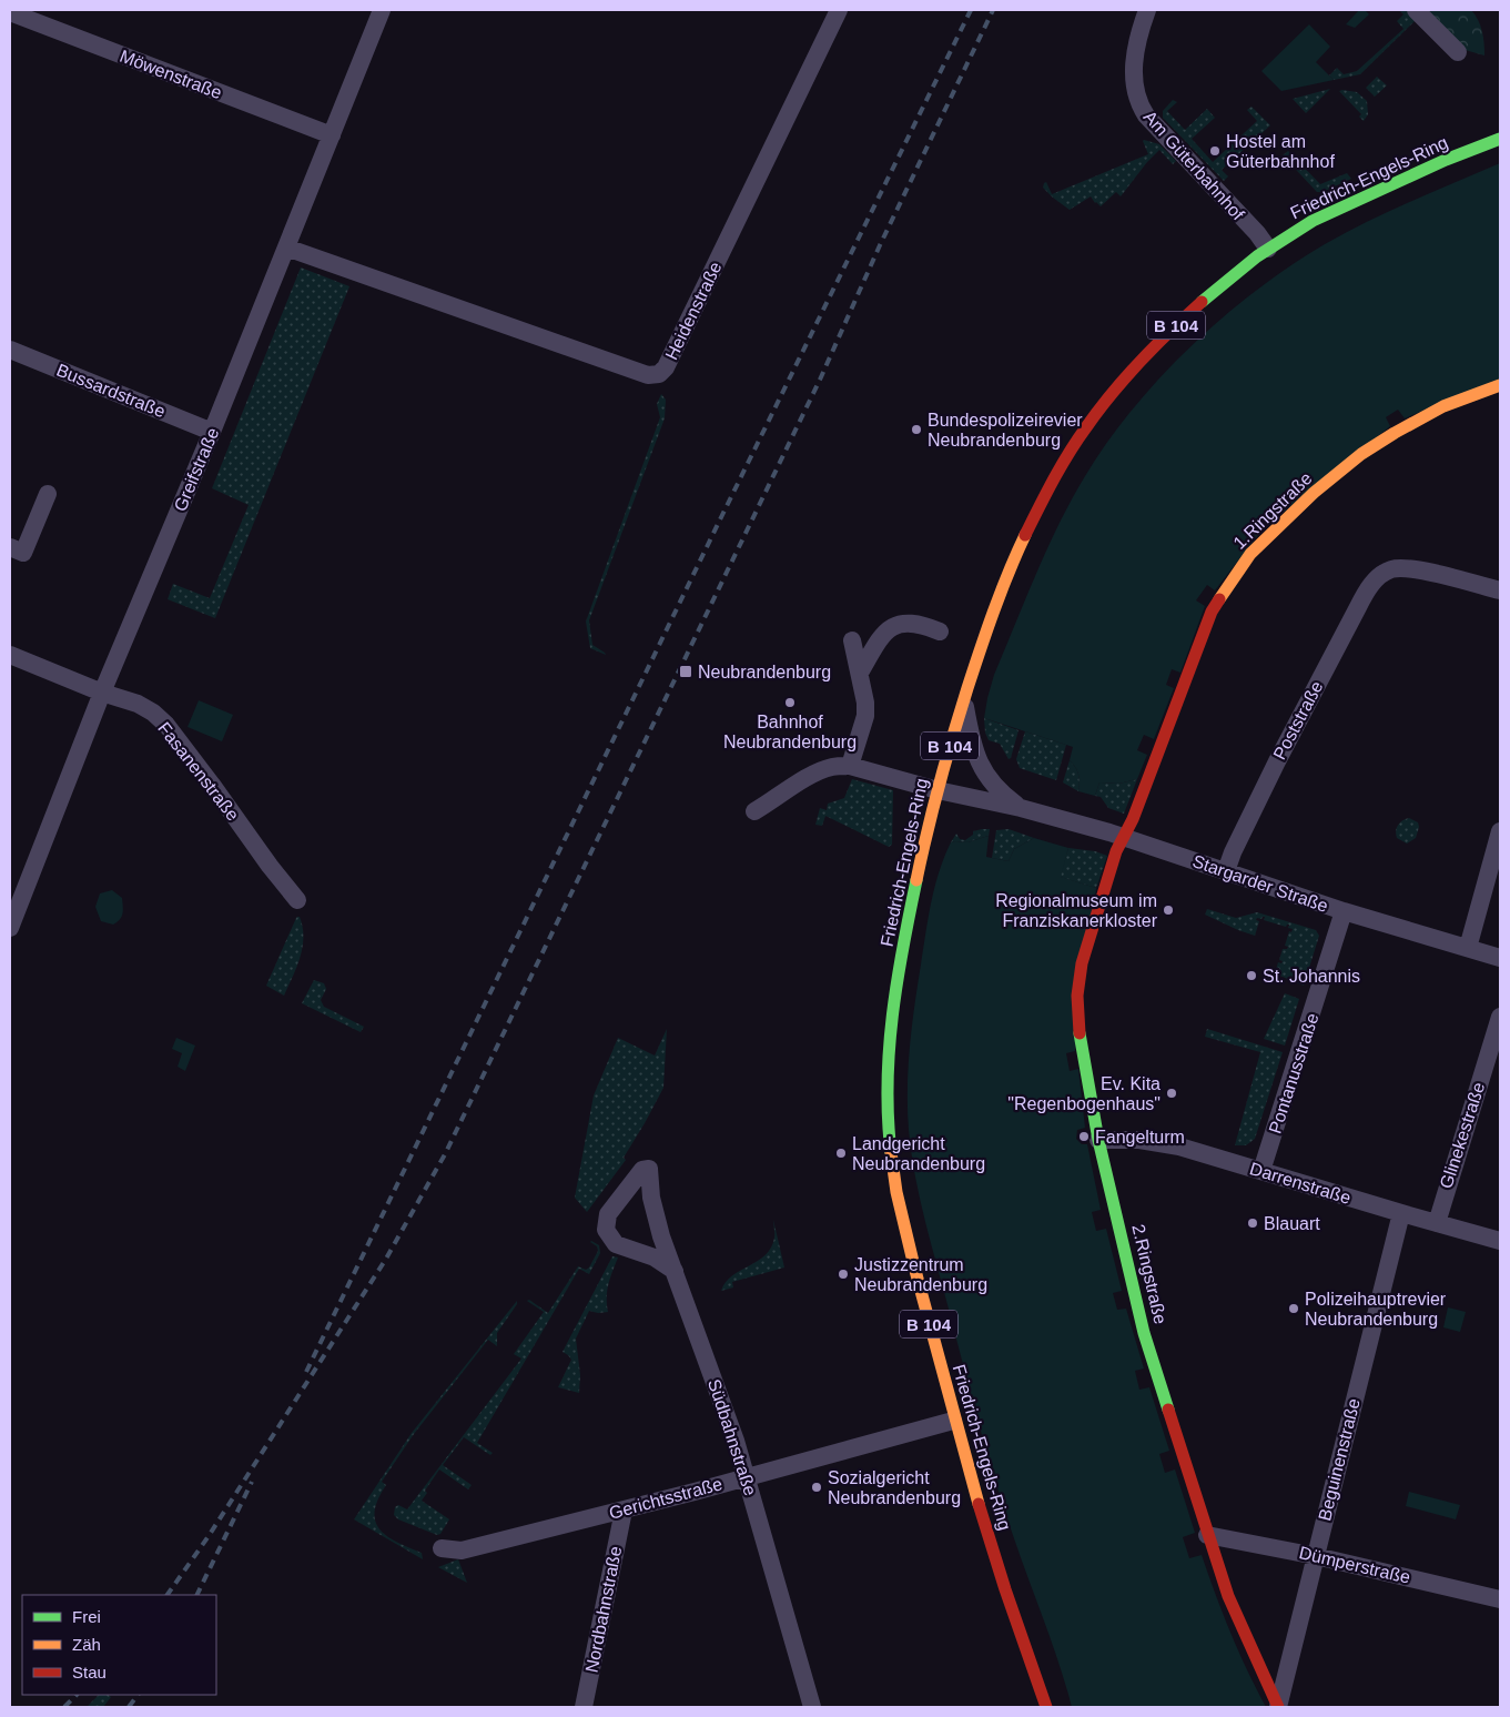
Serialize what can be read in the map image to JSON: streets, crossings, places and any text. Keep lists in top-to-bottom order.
{
  "streets": {
    "main road": [
      "Friedrich-Engels-Ring",
      "B 104",
      "1.Ringstraße",
      "2.Ringstraße"
    ],
    "street": [
      "Möwenstraße",
      "Am Güterbahnhof",
      "Heidenstraße",
      "Bussardstraße",
      "Greifstraße",
      "Poststraße",
      "Fasanenstraße",
      "Stargarder Straße",
      "Pontanusstraße",
      "Glinekestraße",
      "Darrenstraße",
      "Südbahnstraße",
      "Beguinenstraße",
      "Gerichtsstraße",
      "Dümperstraße",
      "Nordbahnstraße"
    ]
  },
  "crossings": [
    ["Möwenstraße", "Greifstraße"],
    ["Am Güterbahnhof", "Friedrich-Engels-Ring"],
    ["Friedrich-Engels-Ring", "Stargarder Straße"],
    ["Friedrich-Engels-Ring", "Gerichtsstraße"],
    ["Heidenstraße", "Greifstraße"],
    ["Bussardstraße", "Greifstraße"],
    ["Greifstraße", "Fasanenstraße"],
    ["1.Ringstraße", "Stargarder Straße"],
    ["1.Ringstraße", "2.Ringstraße"],
    ["Poststraße", "Stargarder Straße"],
    ["Stargarder Straße", "Pontanusstraße"],
    ["Stargarder Straße", "2.Ringstraße"],
    ["Pontanusstraße", "Darrenstraße"],
    ["Glinekestraße", "Darrenstraße"],
    ["Darrenstraße", "2.Ringstraße"],
    ["Darrenstraße", "Beguinenstraße"],
    ["2.Ringstraße", "Beguinenstraße"],
    ["2.Ringstraße", "Dümperstraße"],
    ["Südbahnstraße", "Gerichtsstraße"],
    ["Beguinenstraße", "Dümperstraße"],
    ["Gerichtsstraße", "Nordbahnstraße"]
  ],
  "places": {
    "other": [
      "Hostel am Güterbahnhof",
      "Bundespolizeirevier Neubrandenburg",
      "Bahnhof Neubrandenburg",
      "Regionalmuseum im Franziskanerkloster",
      "St. Johannis",
      "Ev. Kita \"Regenbogenhaus\"",
      "Fangelturm",
      "Landgericht Neubrandenburg",
      "Blauart",
      "Justizzentrum Neubrandenburg",
      "Polizeihauptrevier Neubrandenburg",
      "Sozialgericht Neubrandenburg"
    ],
    "transit": ["Neubrandenburg"]
  },
  "legend": ["Frei", "Zäh", "Stau"]
}
